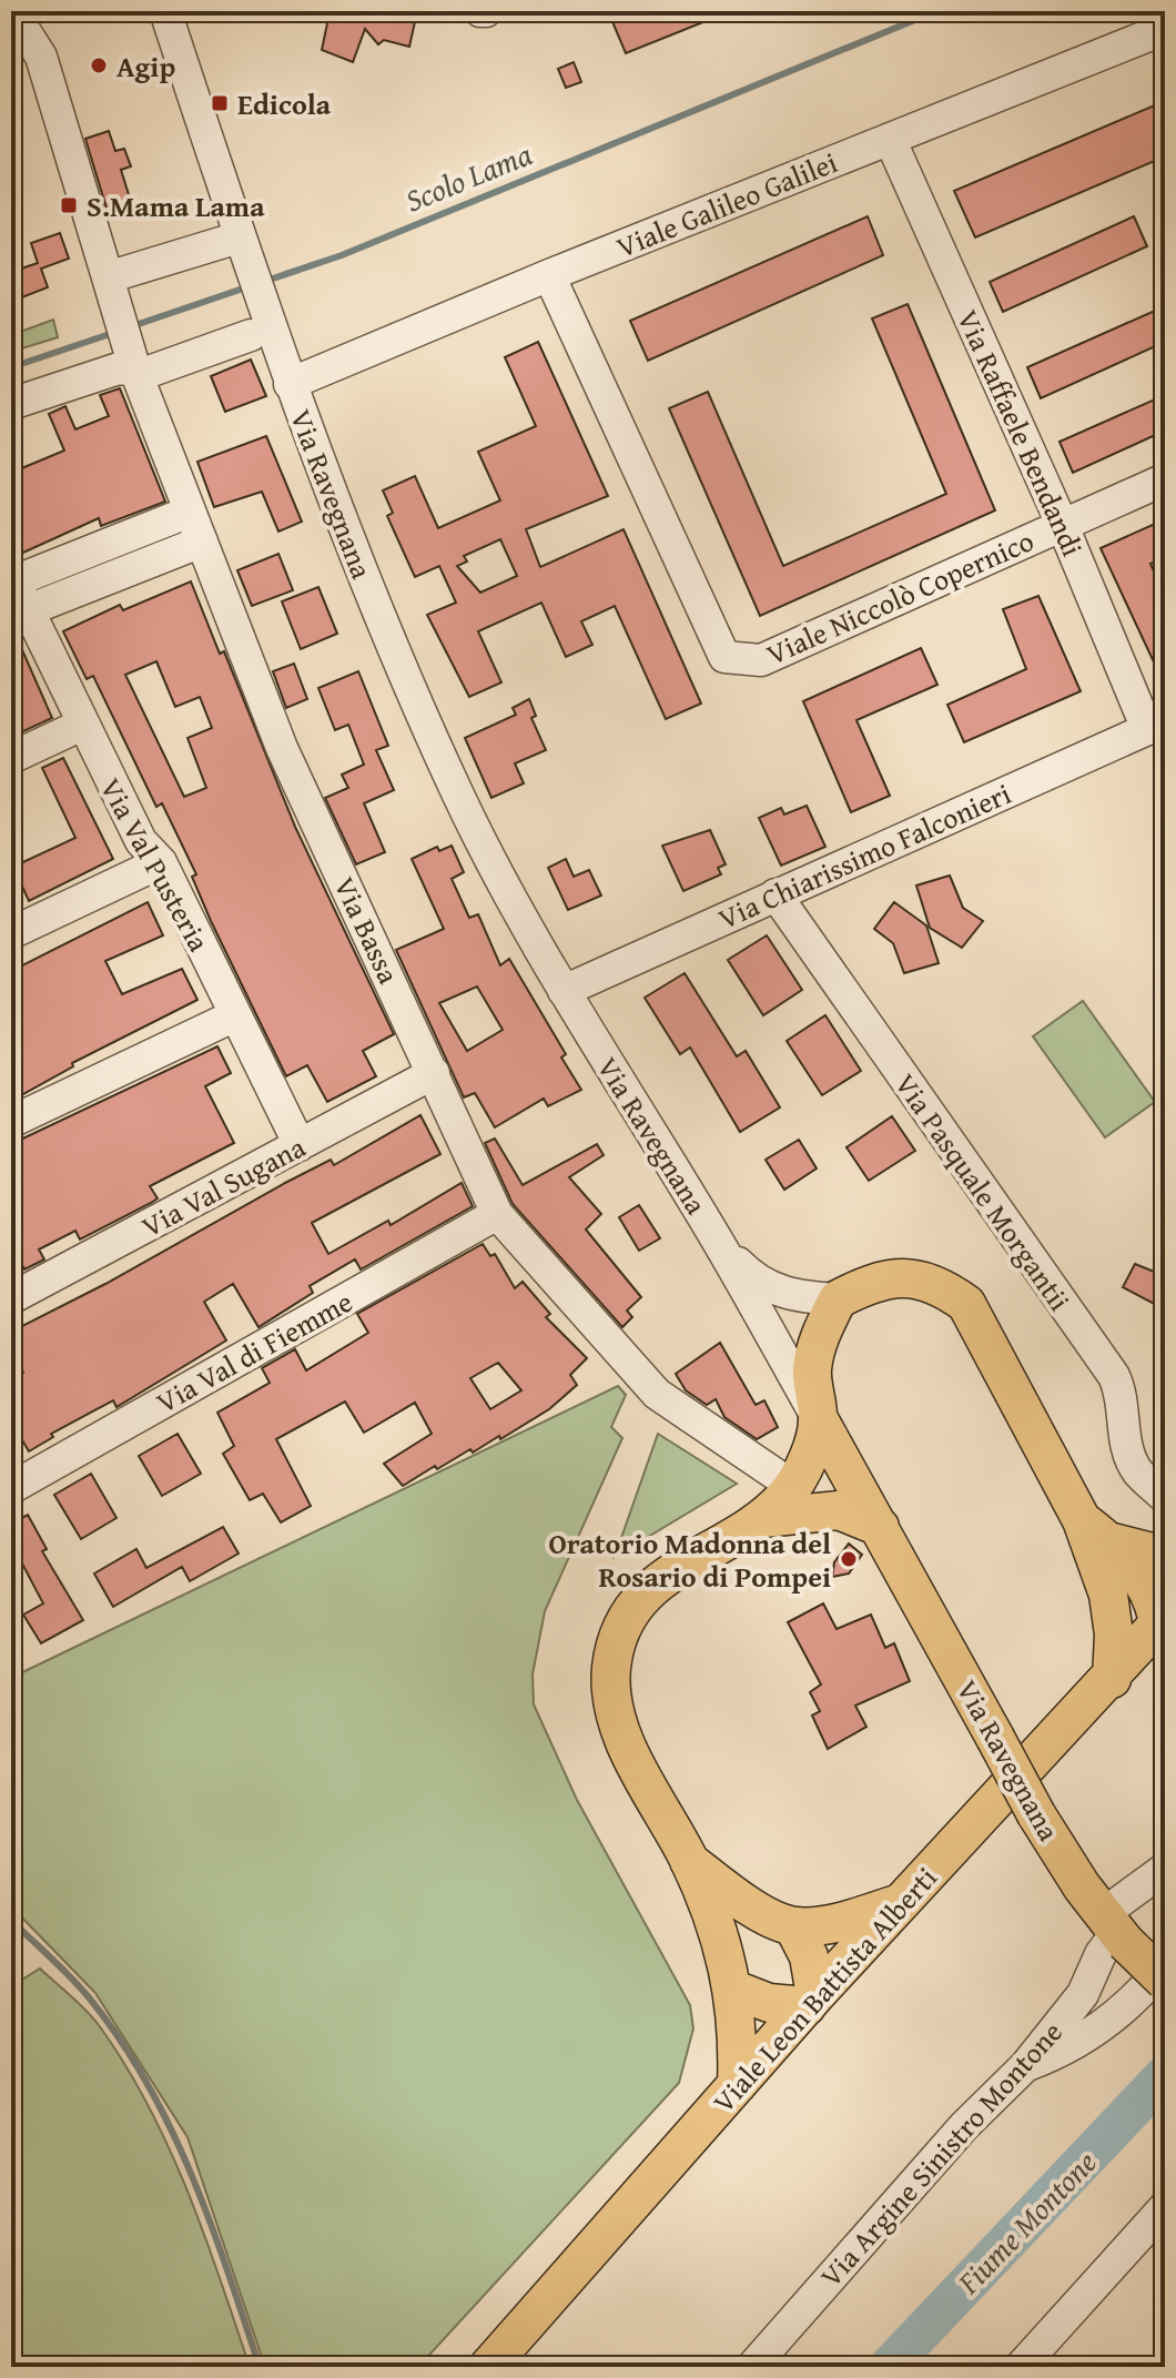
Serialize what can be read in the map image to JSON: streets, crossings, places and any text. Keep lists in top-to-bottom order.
{
  "streets": {
    "main road": ["Via Ravegnana", "Viale Leon Battista Alberti"],
    "street": [
      "Viale Galileo Galilei",
      "Via Raffaele Bendandi",
      "Viale Niccolò Copernico",
      "Via Chiarissimo Falconieri",
      "Via Val Pusteria",
      "Via Bassa",
      "Via Val Sugana",
      "Via Pasquale Morgantii",
      "Via Val di Fiemme",
      "Via Argine Sinistro Montone"
    ]
  },
  "crossings": [
    ["Viale Galileo Galilei", "Via Raffaele Bendandi"],
    ["Viale Galileo Galilei", "Via Ravegnana"],
    ["Viale Galileo Galilei", "Viale Niccolò Copernico"],
    ["Via Raffaele Bendandi", "Viale Niccolò Copernico"],
    ["Via Raffaele Bendandi", "Via Chiarissimo Falconieri"],
    ["Via Ravegnana", "Via Chiarissimo Falconieri"],
    ["Via Ravegnana", "Via Argine Sinistro Montone"],
    ["Via Chiarissimo Falconieri", "Via Pasquale Morgantii"],
    ["Via Val Pusteria", "Via Val Sugana"],
    ["Via Bassa", "Via Val Sugana"],
    ["Via Bassa", "Via Val di Fiemme"]
  ],
  "water": ["Scolo Lama", "Fiume Montone"],
  "places": {
    "other": ["Agip", "Oratorio Madonna del Rosario di Pompei"],
    "transit": ["Edicola", "S.Mama Lama"]
  }
}
